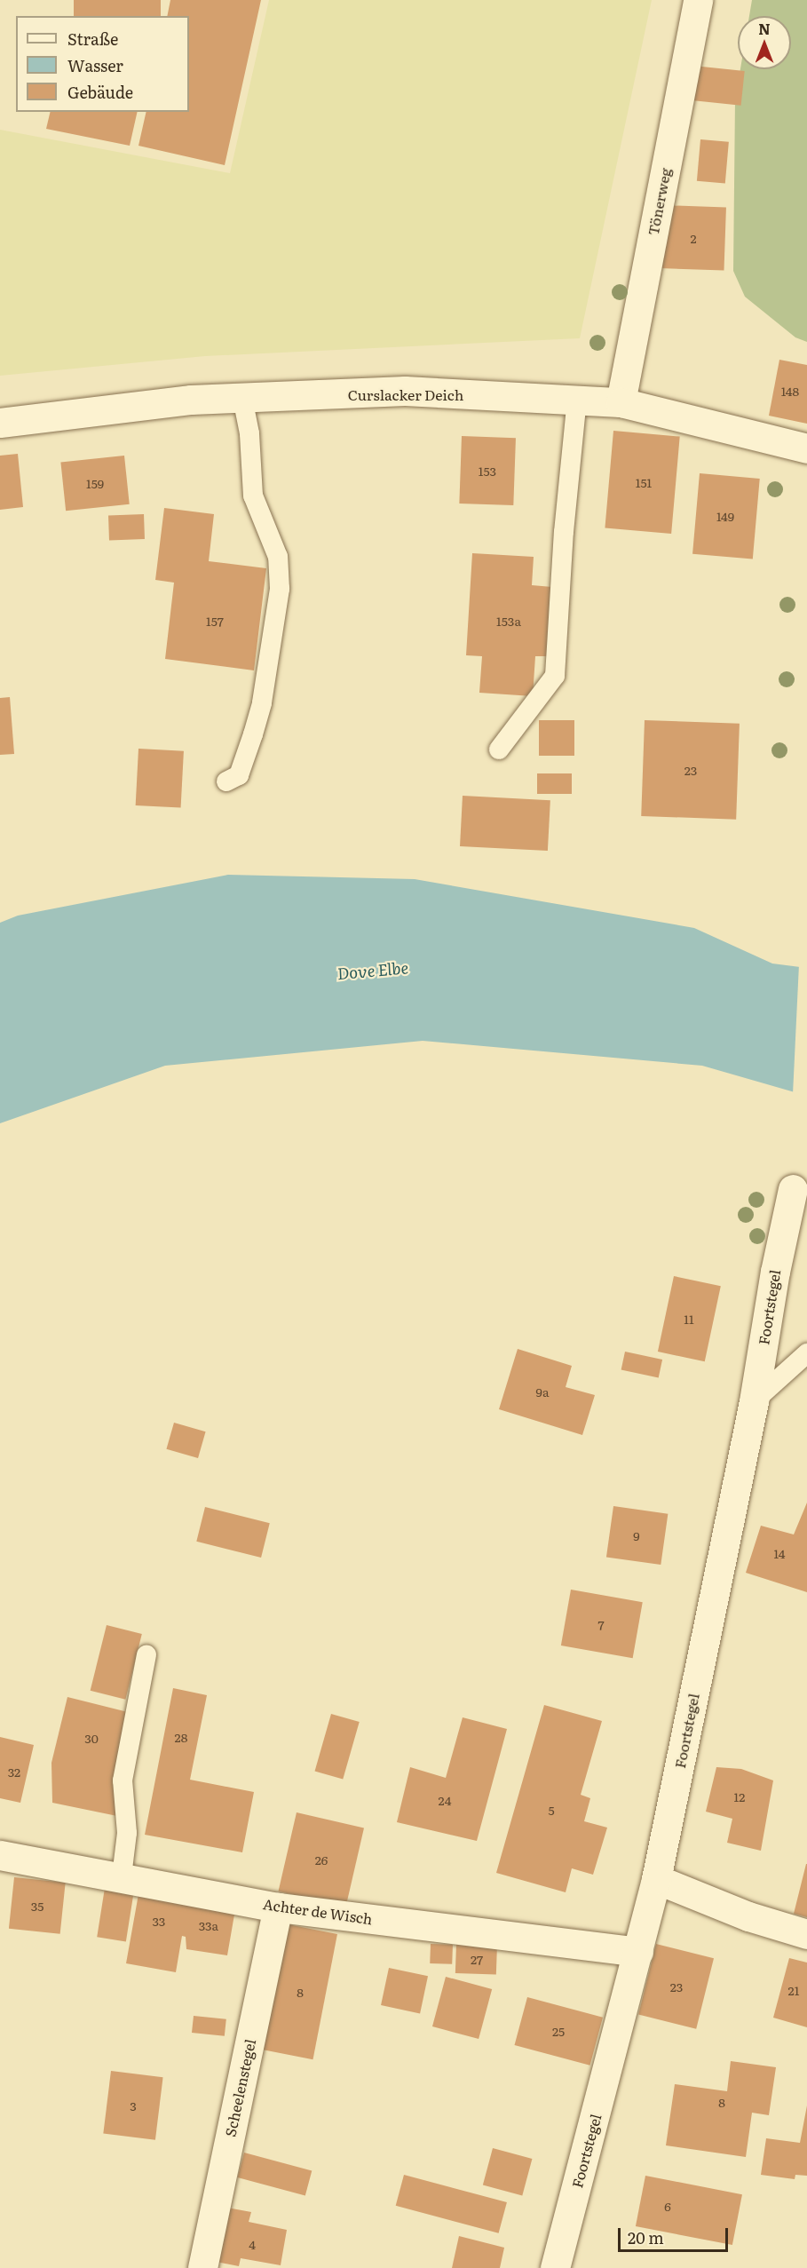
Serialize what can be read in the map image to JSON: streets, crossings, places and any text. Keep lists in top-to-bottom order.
{
  "streets": {
    "street": [
      "Tönerweg",
      "Curslacker Deich",
      "Foortstegel",
      "Achter de Wisch",
      "Scheelenstegel"
    ]
  },
  "crossings": [
    ["Tönerweg", "Curslacker Deich"],
    ["Foortstegel", "Achter de Wisch"],
    ["Achter de Wisch", "Scheelenstegel"]
  ],
  "water": ["Dove Elbe"],
  "house_numbers": [
    "2",
    "148",
    "153",
    "151",
    "159",
    "149",
    "157",
    "153a",
    "23",
    "11",
    "9a",
    "9",
    "14",
    "7",
    "28",
    "30",
    "32",
    "12",
    "24",
    "5",
    "26",
    "35",
    "33",
    "33a",
    "27",
    "23",
    "21",
    "8",
    "25",
    "8",
    "3",
    "6",
    "4"
  ],
  "legend": ["Straße", "Wasser", "Gebäude"],
  "scale_bar": "20 m",
  "north": "top"
}
